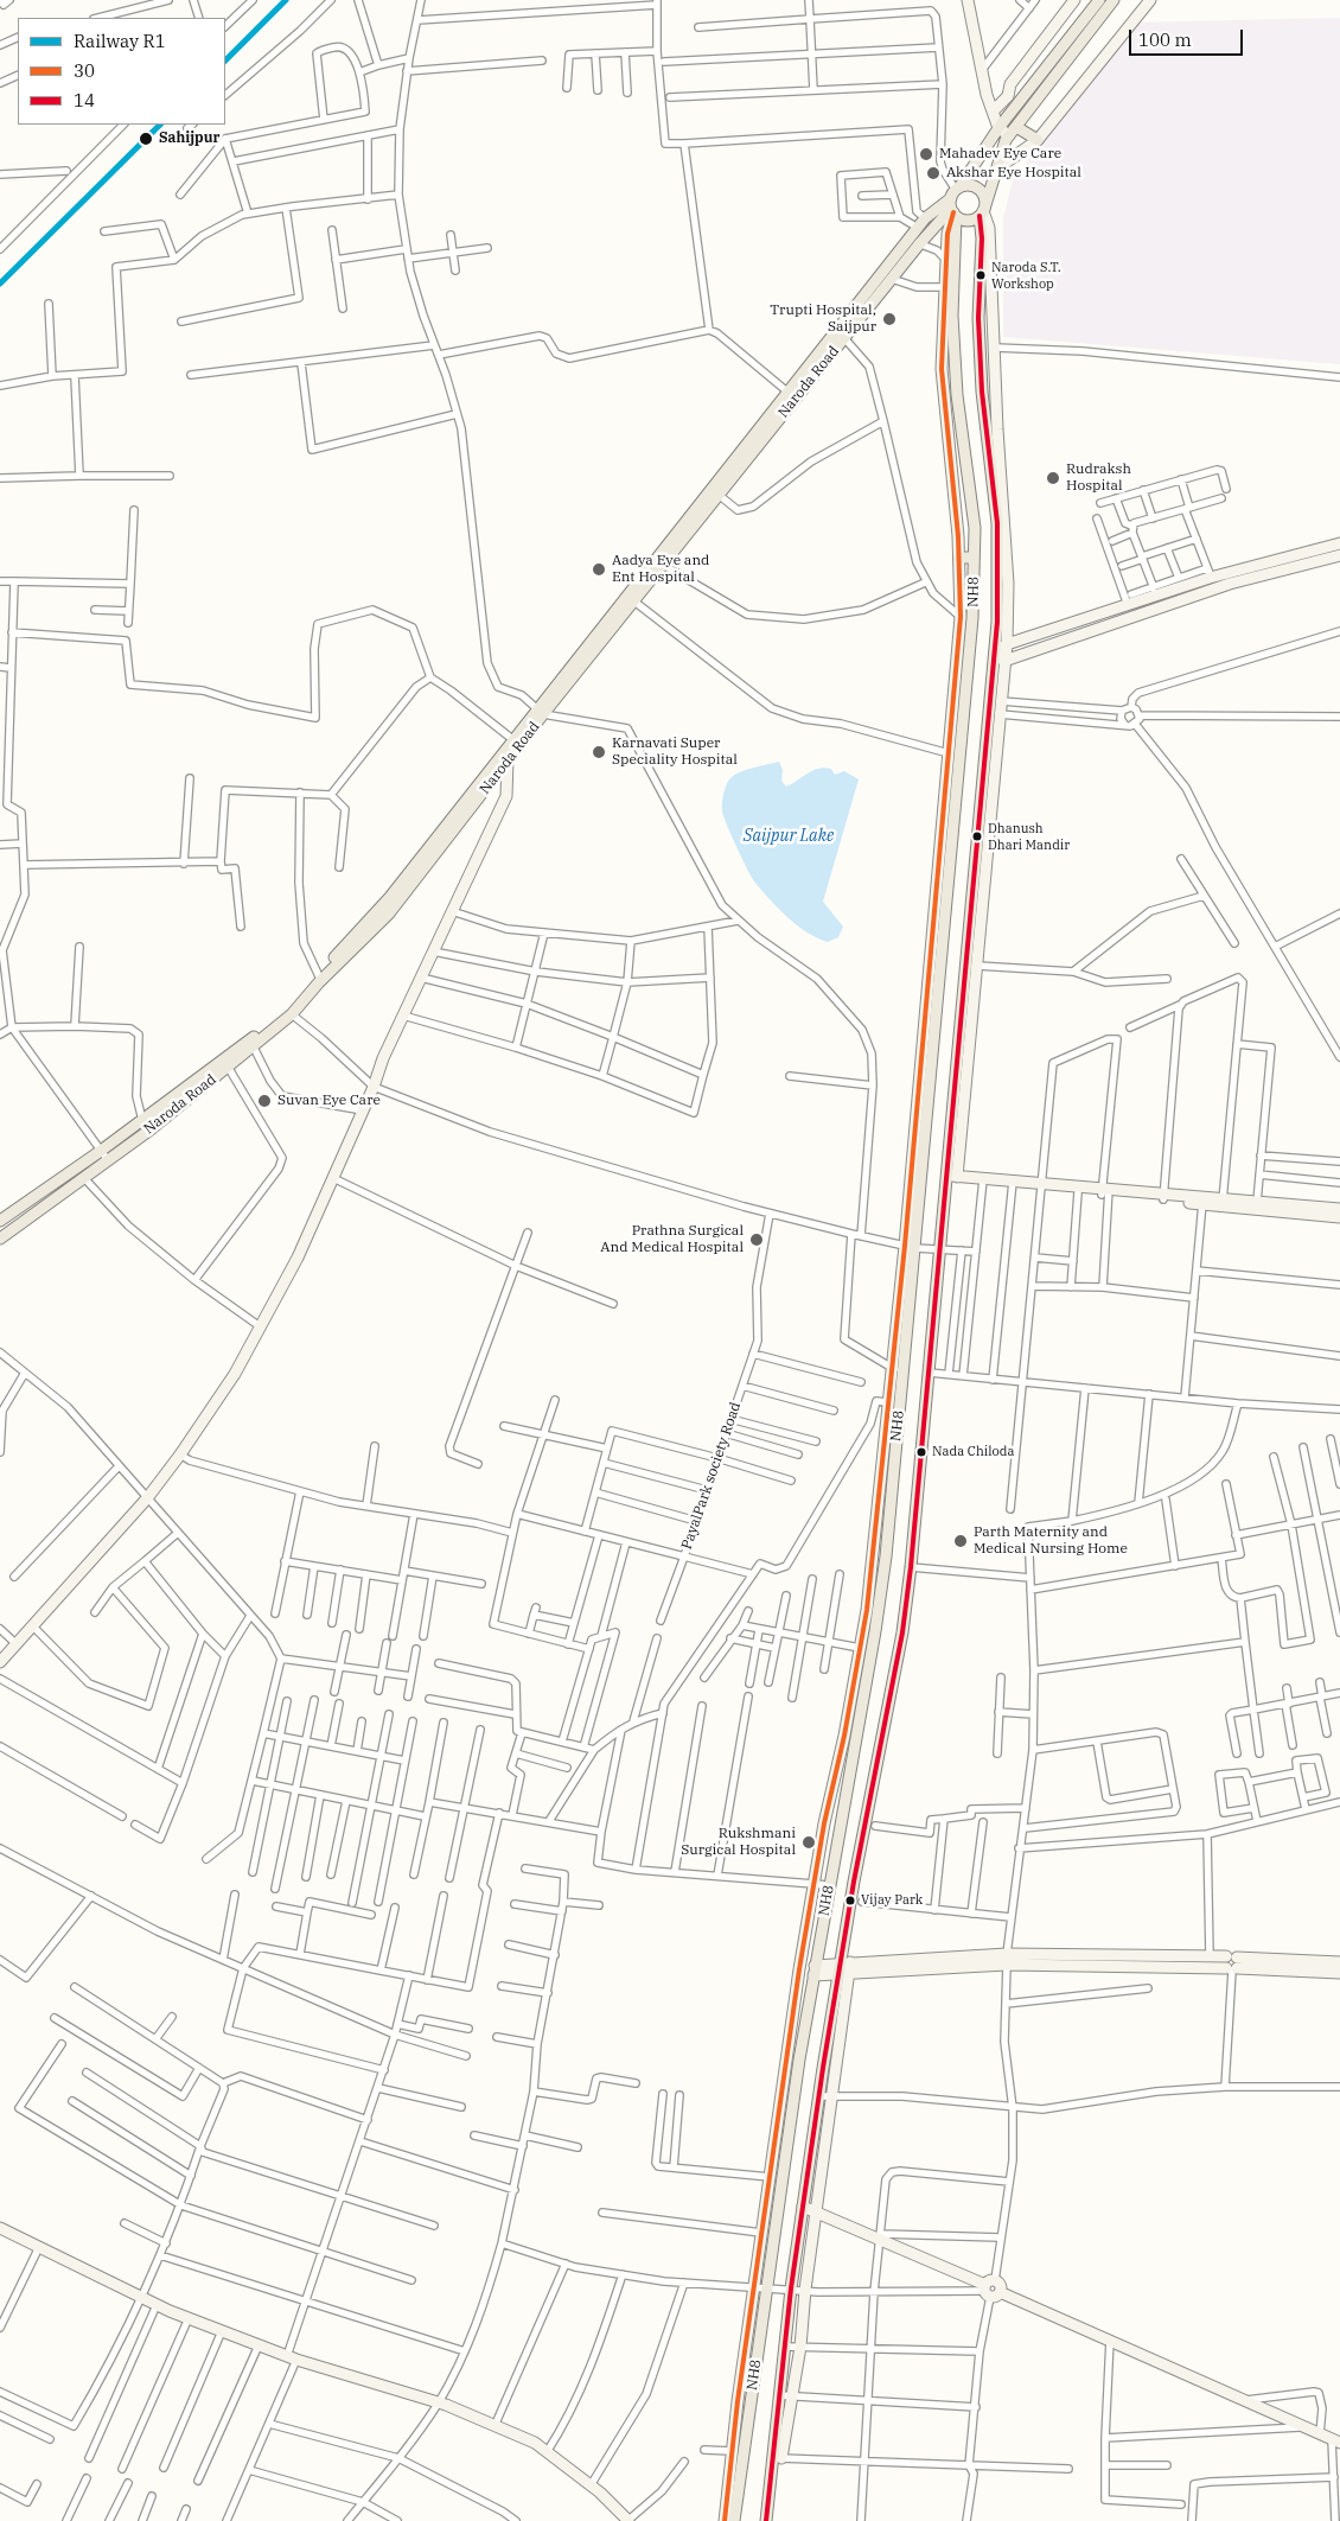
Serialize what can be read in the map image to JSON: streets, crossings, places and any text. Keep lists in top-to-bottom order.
{
  "streets": {
    "main road": ["Naroda Road", "NH8"],
    "street": ["PayalPark society Road"]
  },
  "crossings": [
    ["Naroda Road", "NH8"]
  ],
  "water": ["Saijpur Lake"],
  "places": [
    "Sahijpur",
    "Mahadev Eye Care",
    "Akshar Eye Hospital",
    "Naroda S.T. Workshop",
    "Trupti Hospital, Saijpur",
    "Rudraksh Hospital",
    "Aadya Eye and Ent Hospital",
    "Karnavati Super Speciality Hospital",
    "Dhanush Dhari Mandir",
    "Suvan Eye Care",
    "Prathna Surgical And Medical Hospital",
    "Nada Chiloda",
    "Parth Maternity and Medical Nursing Home",
    "Rukshmani Surgical Hospital",
    "Vijay Park"
  ],
  "lines": ["rail line R1", "transit line 30", "transit line 14"],
  "legend": ["Railway R1", "30", "14"],
  "scale_bar": "100 m"
}
